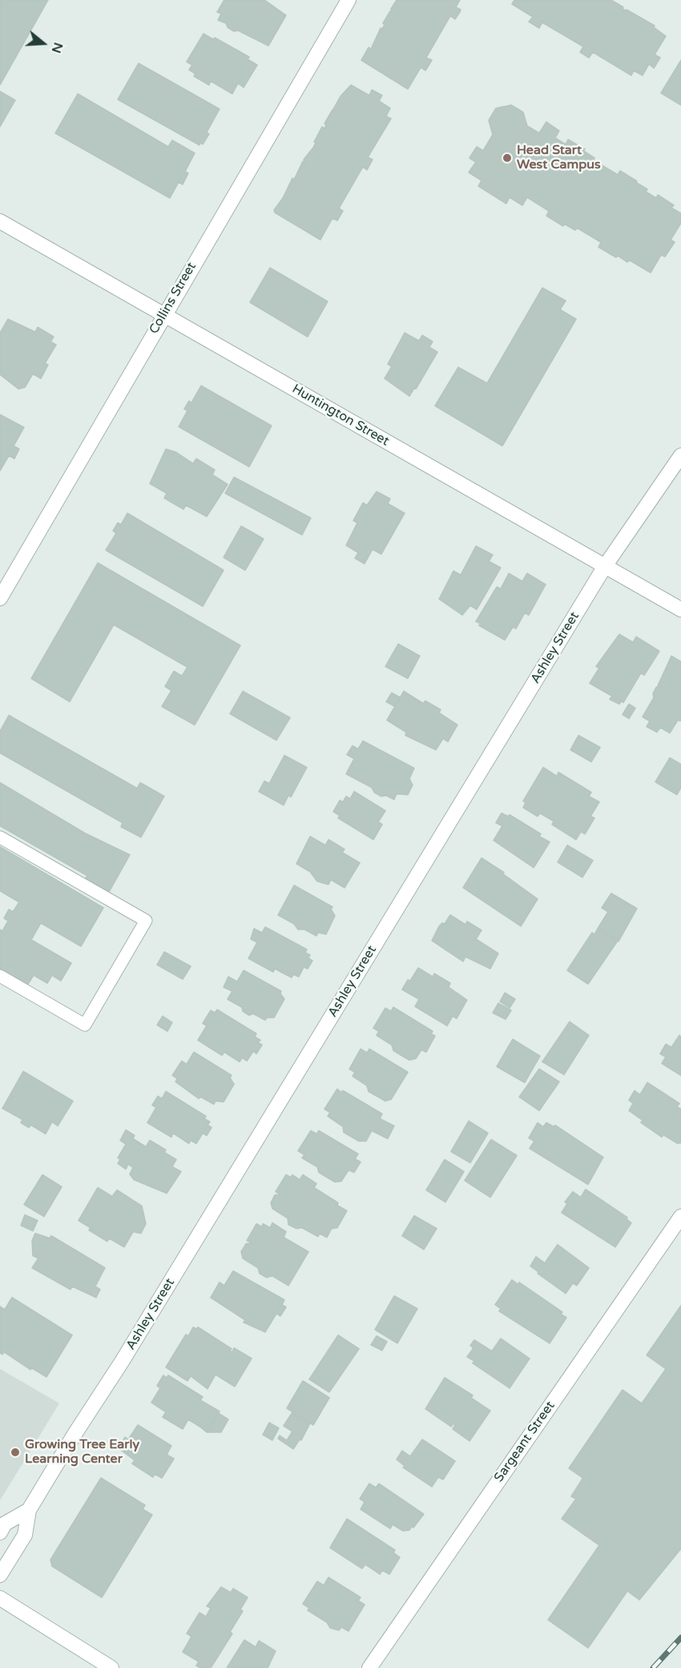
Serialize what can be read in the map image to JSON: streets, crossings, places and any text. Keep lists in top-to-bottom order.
{
  "streets": {
    "street": [
      "Collins Street",
      "Huntington Street",
      "Ashley Street",
      "Sargeant Street"
    ]
  },
  "crossings": [
    ["Collins Street", "Huntington Street"],
    ["Huntington Street", "Ashley Street"]
  ],
  "places": ["Head Start West Campus", "Growing Tree Early Learning Center"],
  "north": "right"
}
